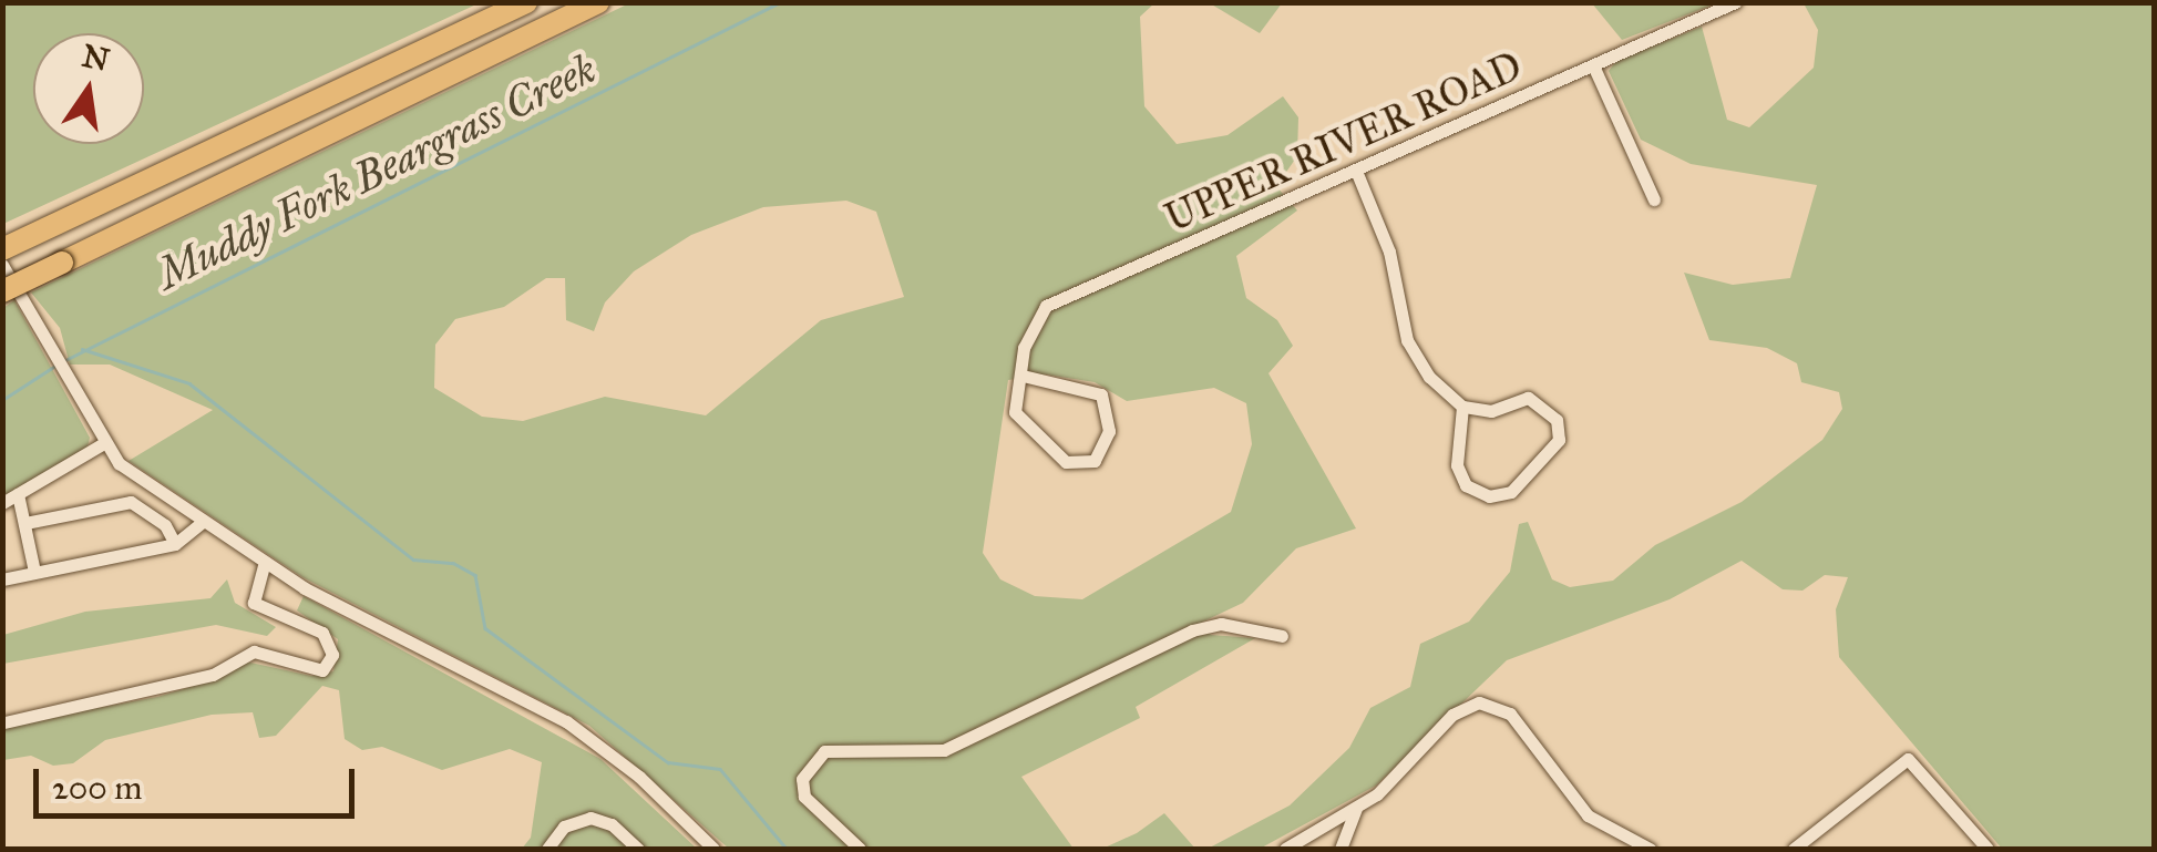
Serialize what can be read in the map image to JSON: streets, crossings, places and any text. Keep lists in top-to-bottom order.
{
  "streets": {
    "street": ["UPPER RIVER ROAD"]
  },
  "water": ["Muddy Fork Beargrass Creek"],
  "scale_bar": "200 m",
  "north": "top"
}
